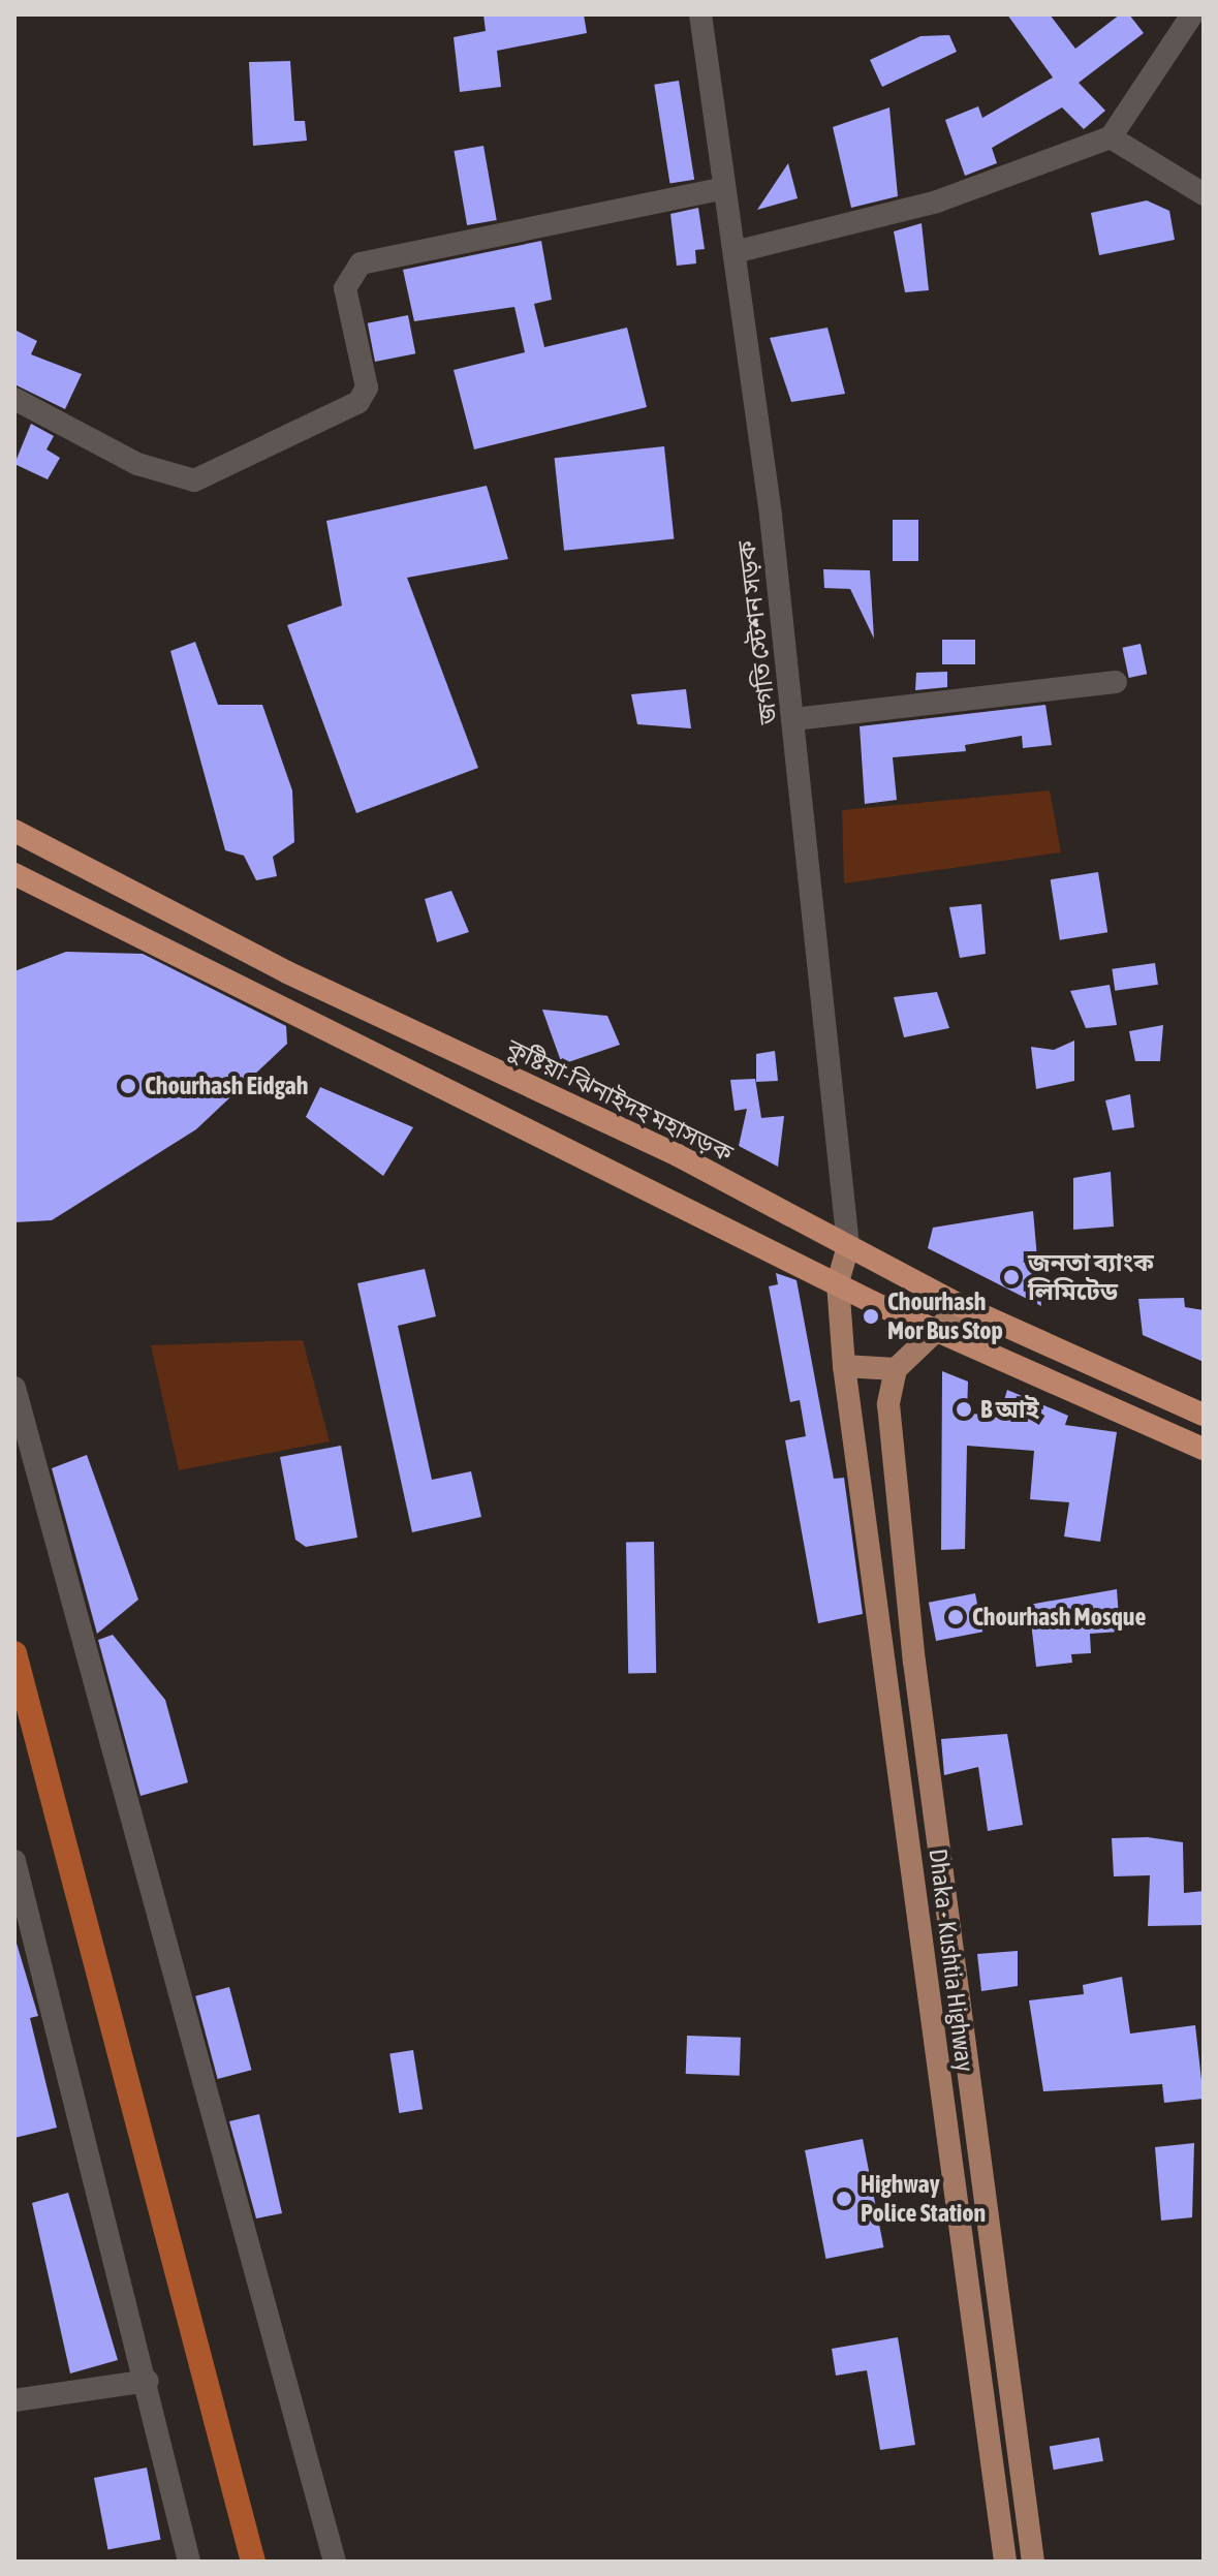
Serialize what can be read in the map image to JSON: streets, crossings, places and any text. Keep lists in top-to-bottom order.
{
  "streets": {
    "highway": ["কুষ্টিয়া-ঝিনাইদহ মহাসড়ক"],
    "main road": ["Dhaka - Kushtia Highway"],
    "street": ["জগতি স্টেশন সড়ক"]
  },
  "crossings": [
    ["জগতি স্টেশন সড়ক", "কুষ্টিয়া-ঝিনাইদহ মহাসড়ক"],
    ["জগতি স্টেশন সড়ক", "Dhaka - Kushtia Highway"],
    ["কুষ্টিয়া-ঝিনাইদহ মহাসড়ক", "Dhaka - Kushtia Highway"]
  ],
  "places": [
    "Chourhash Eidgah",
    "জনতা ব্যাংক লিমিটেড",
    "Chourhash Mor Bus Stop",
    "B আই",
    "Chourhash Mosque",
    "Highway Police Station"
  ]
}
